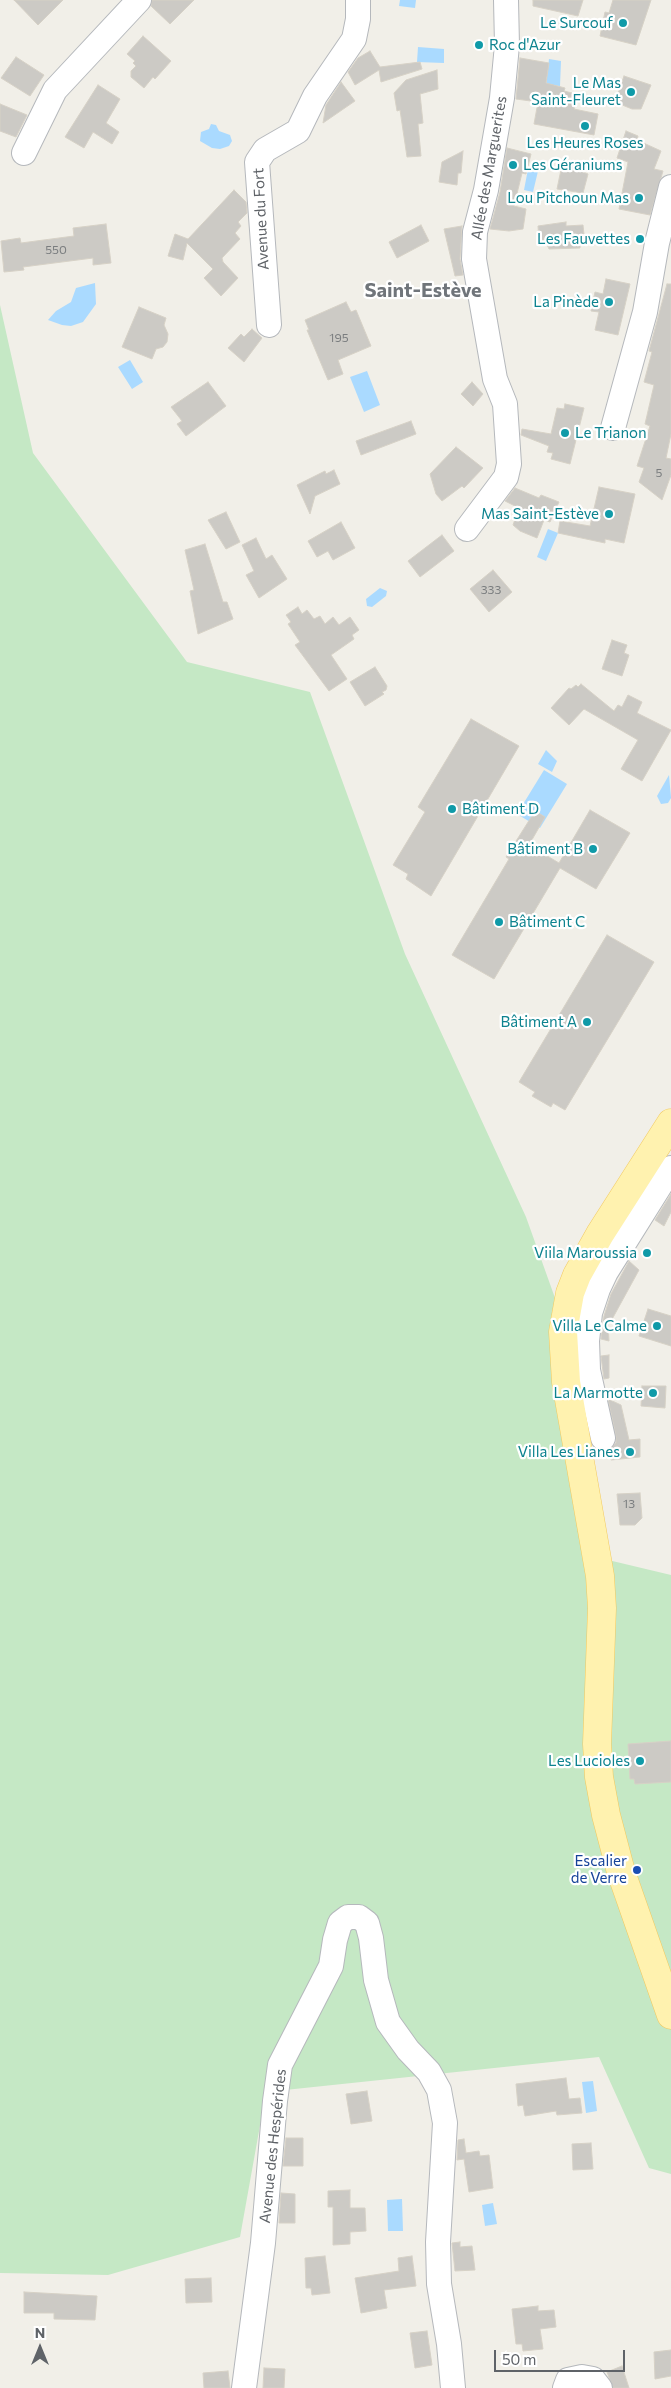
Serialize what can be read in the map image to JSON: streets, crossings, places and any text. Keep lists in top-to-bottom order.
{
  "streets": {
    "street": ["Allée des Marguerites", "Avenue du Fort", "Avenue des Hespérides"]
  },
  "districts": ["Saint-Estève"],
  "places": [
    "Le Surcouf",
    "Roc d'Azur",
    "Le Mas Saint-Fleuret",
    "Les Heures Roses",
    "Les Géraniums",
    "Lou Pitchoun Mas",
    "Les Fauvettes",
    "La Pinède",
    "Le Trianon",
    "Mas Saint-Estève",
    "Bâtiment D",
    "Bâtiment B",
    "Bâtiment C",
    "Bâtiment A",
    "Viila Maroussia",
    "Villa Le Calme",
    "La Marmotte",
    "Villa Les Lianes",
    "Les Lucioles",
    "Escalier de Verre"
  ],
  "house_numbers": [
    "550",
    "195",
    "5",
    "333",
    "13"
  ],
  "scale_bar": "50 m",
  "north": "top"
}
